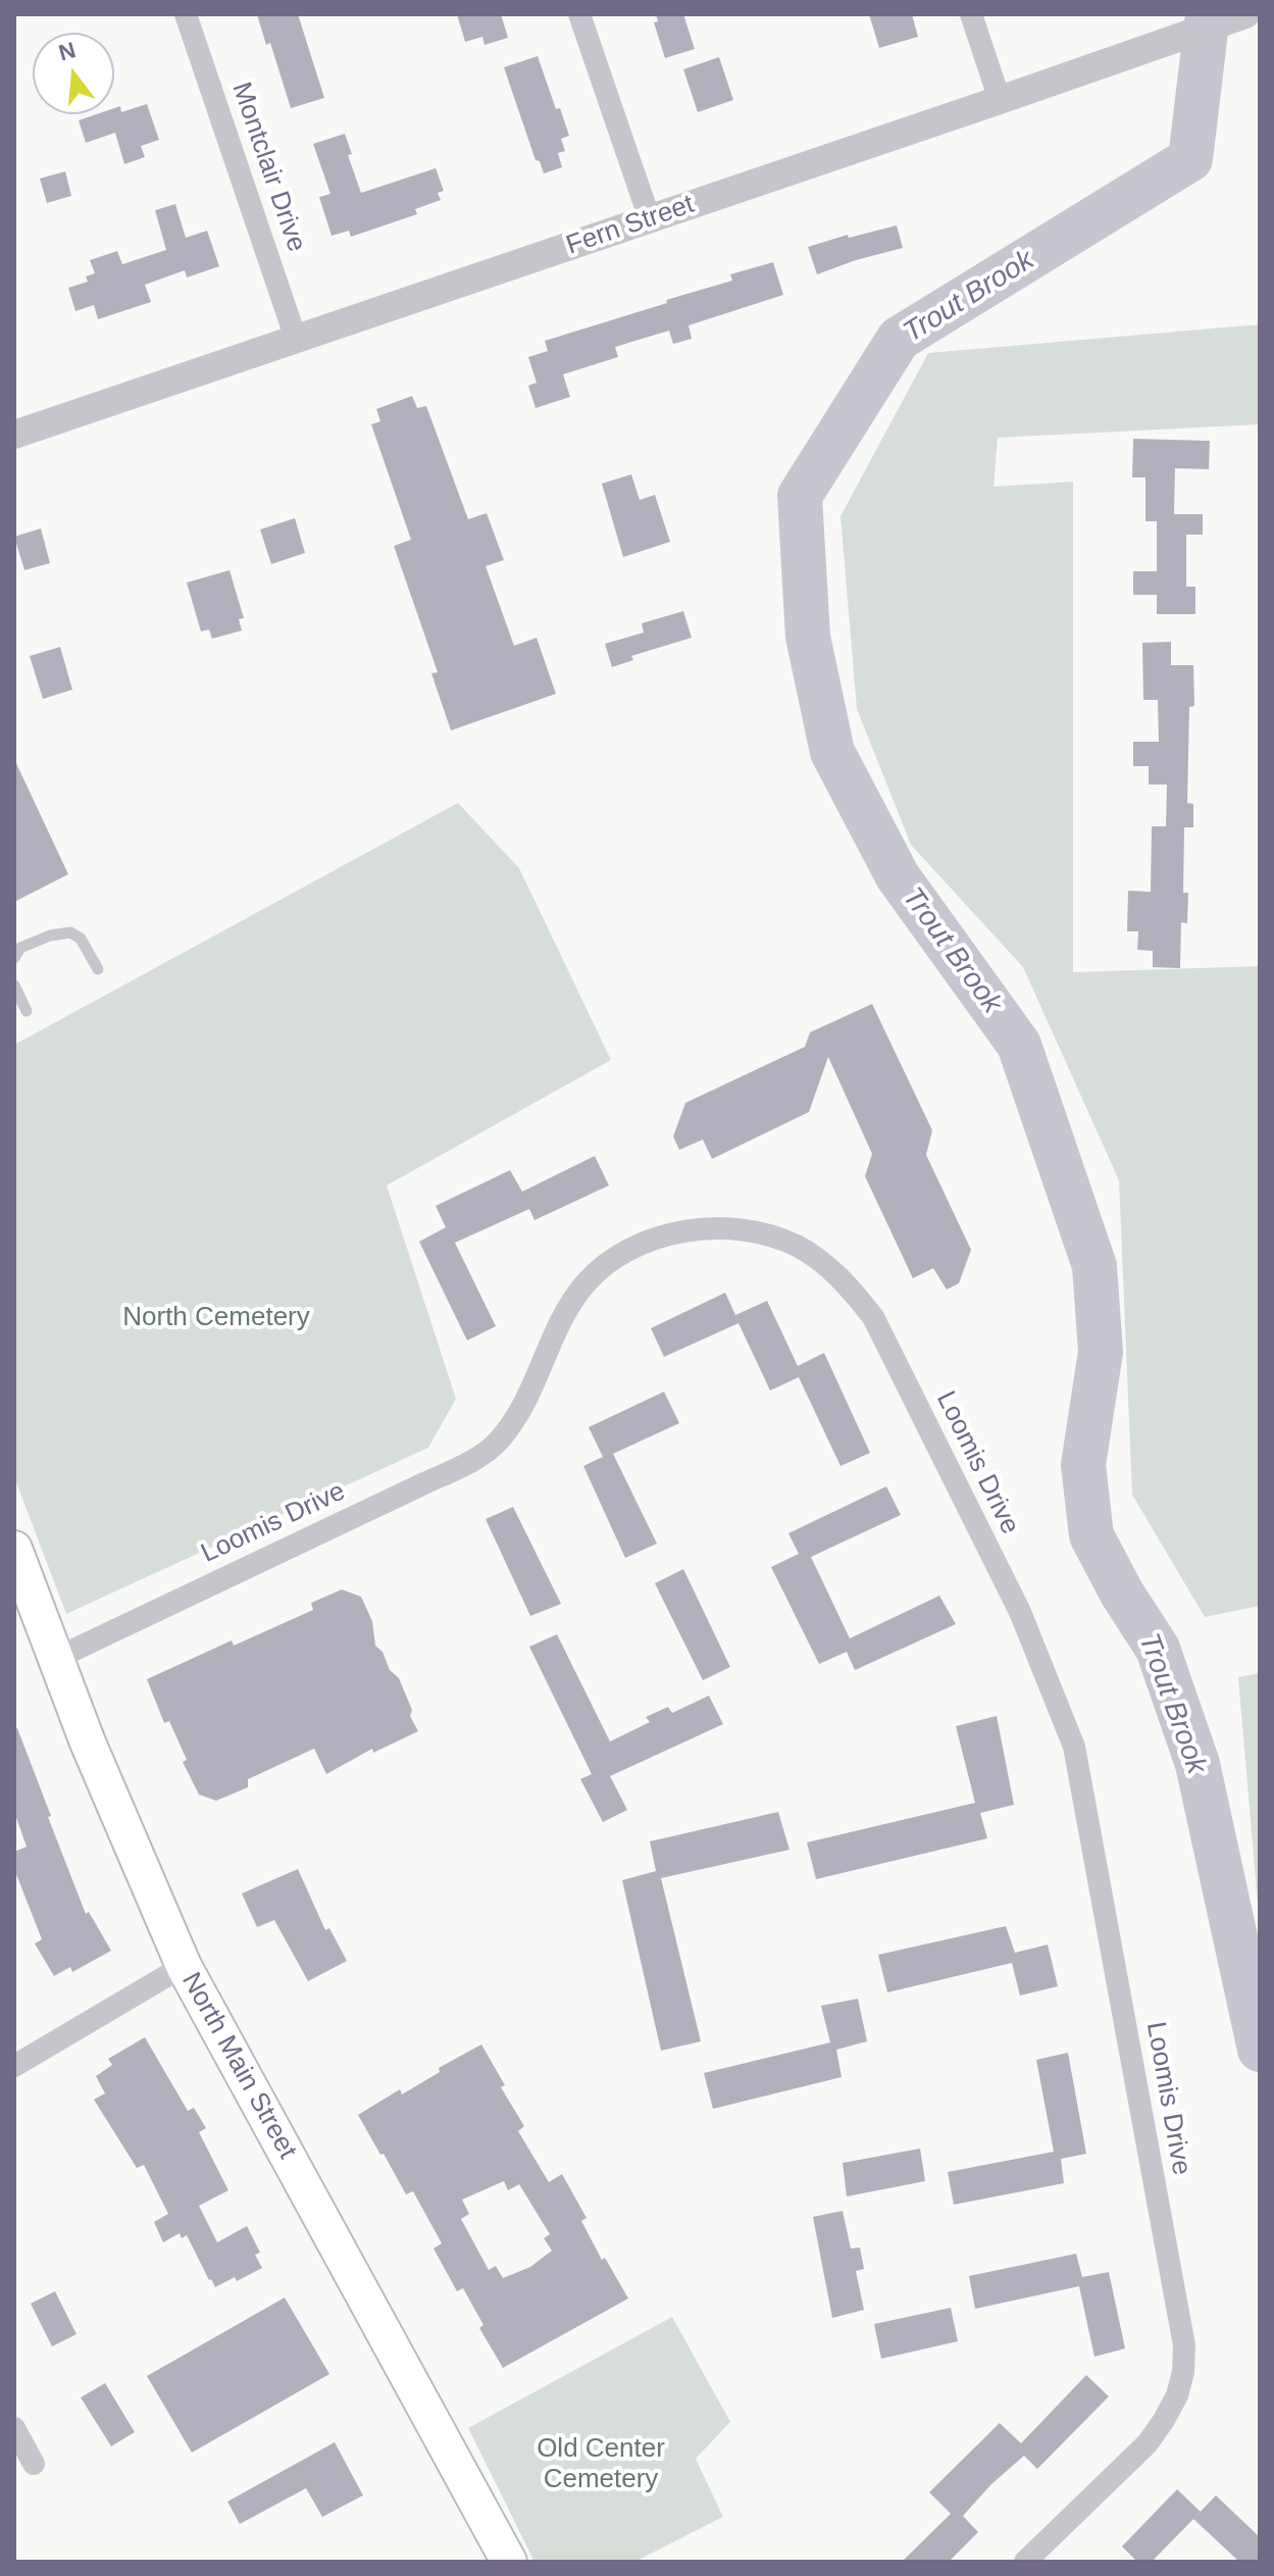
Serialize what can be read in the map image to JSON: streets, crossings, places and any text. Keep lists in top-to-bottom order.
{
  "streets": {
    "main road": ["North Main Street"],
    "street": ["Montclair Drive", "Fern Street", "Loomis Drive"]
  },
  "crossings": [
    ["Montclair Drive", "Fern Street"],
    ["Loomis Drive", "North Main Street"]
  ],
  "water": ["Trout Brook"],
  "parks": ["North Cemetery", "Old Center Cemetery"],
  "north": "top"
}
